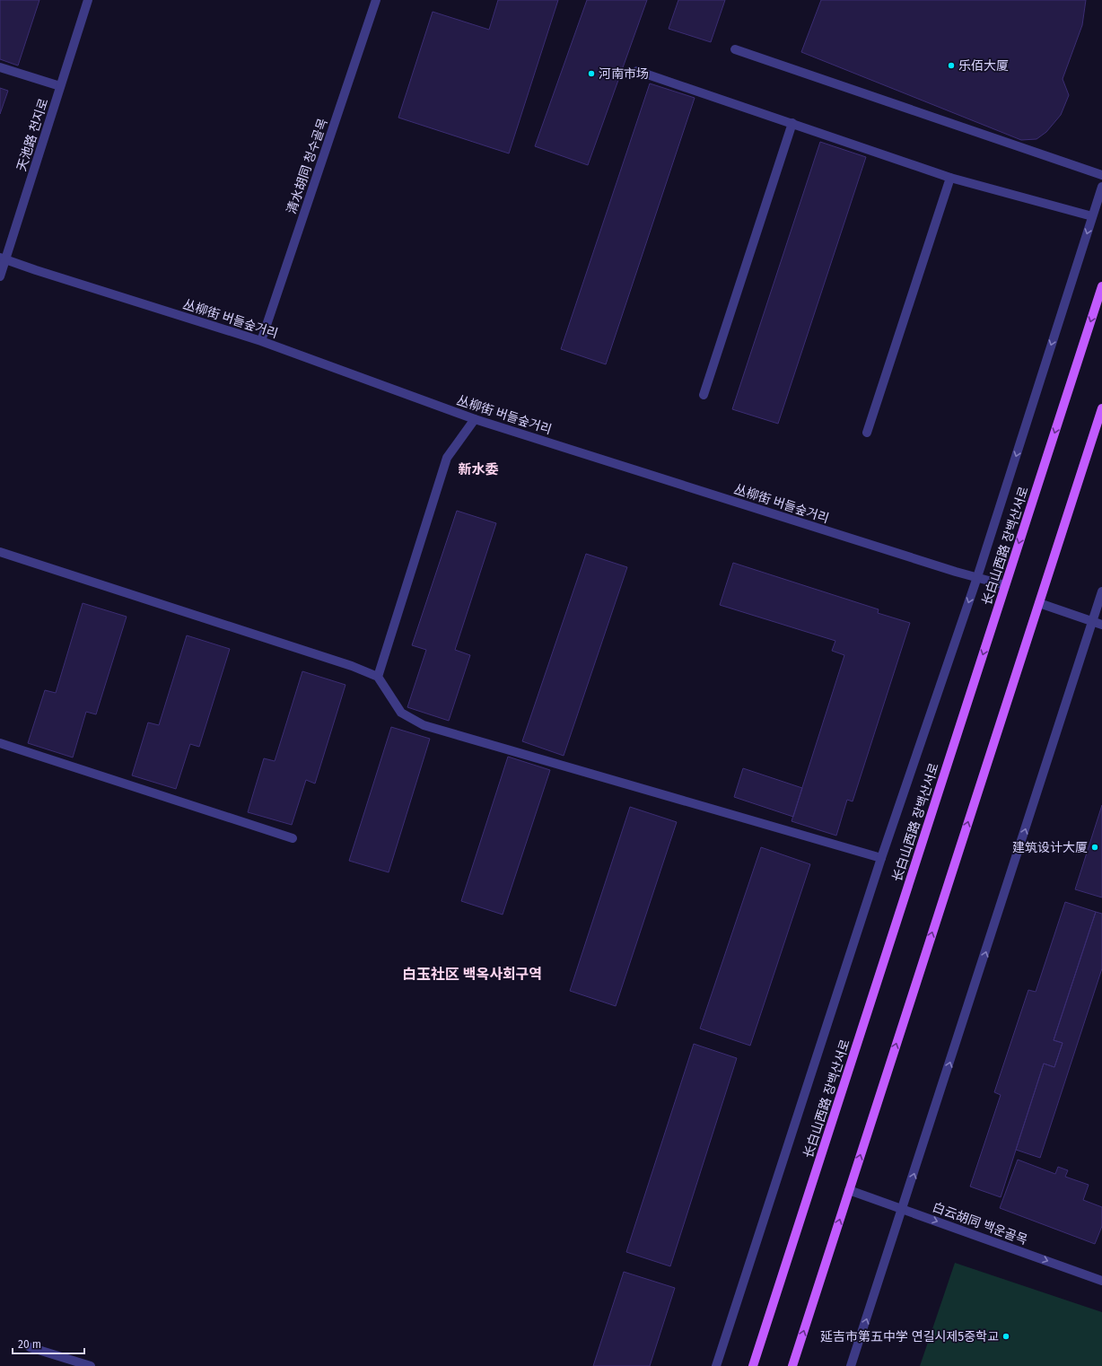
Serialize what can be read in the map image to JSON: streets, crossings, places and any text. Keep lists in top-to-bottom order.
{
  "streets": {
    "main road": ["长白山西路 장백산서로"],
    "street": [
      "天池路 천지로",
      "清水胡同 청수골목",
      "丛柳街 버들숲거리",
      "白云胡同 백운골목"
    ]
  },
  "crossings": [
    ["天池路 천지로", "丛柳街 버들숲거리"],
    ["清水胡同 청수골목", "丛柳街 버들숲거리"],
    ["丛柳街 버들숲거리", "长白山西路 장백산서로"]
  ],
  "one_way": ["白云胡同 백운골목"],
  "districts": ["新水委", "白玉社区 백옥사회구역"],
  "places": [
    "乐佰大厦",
    "河南市场",
    "建筑设计大厦",
    "延吉市第五中学 연길시제5중학교"
  ],
  "scale_bar": "20 m"
}
